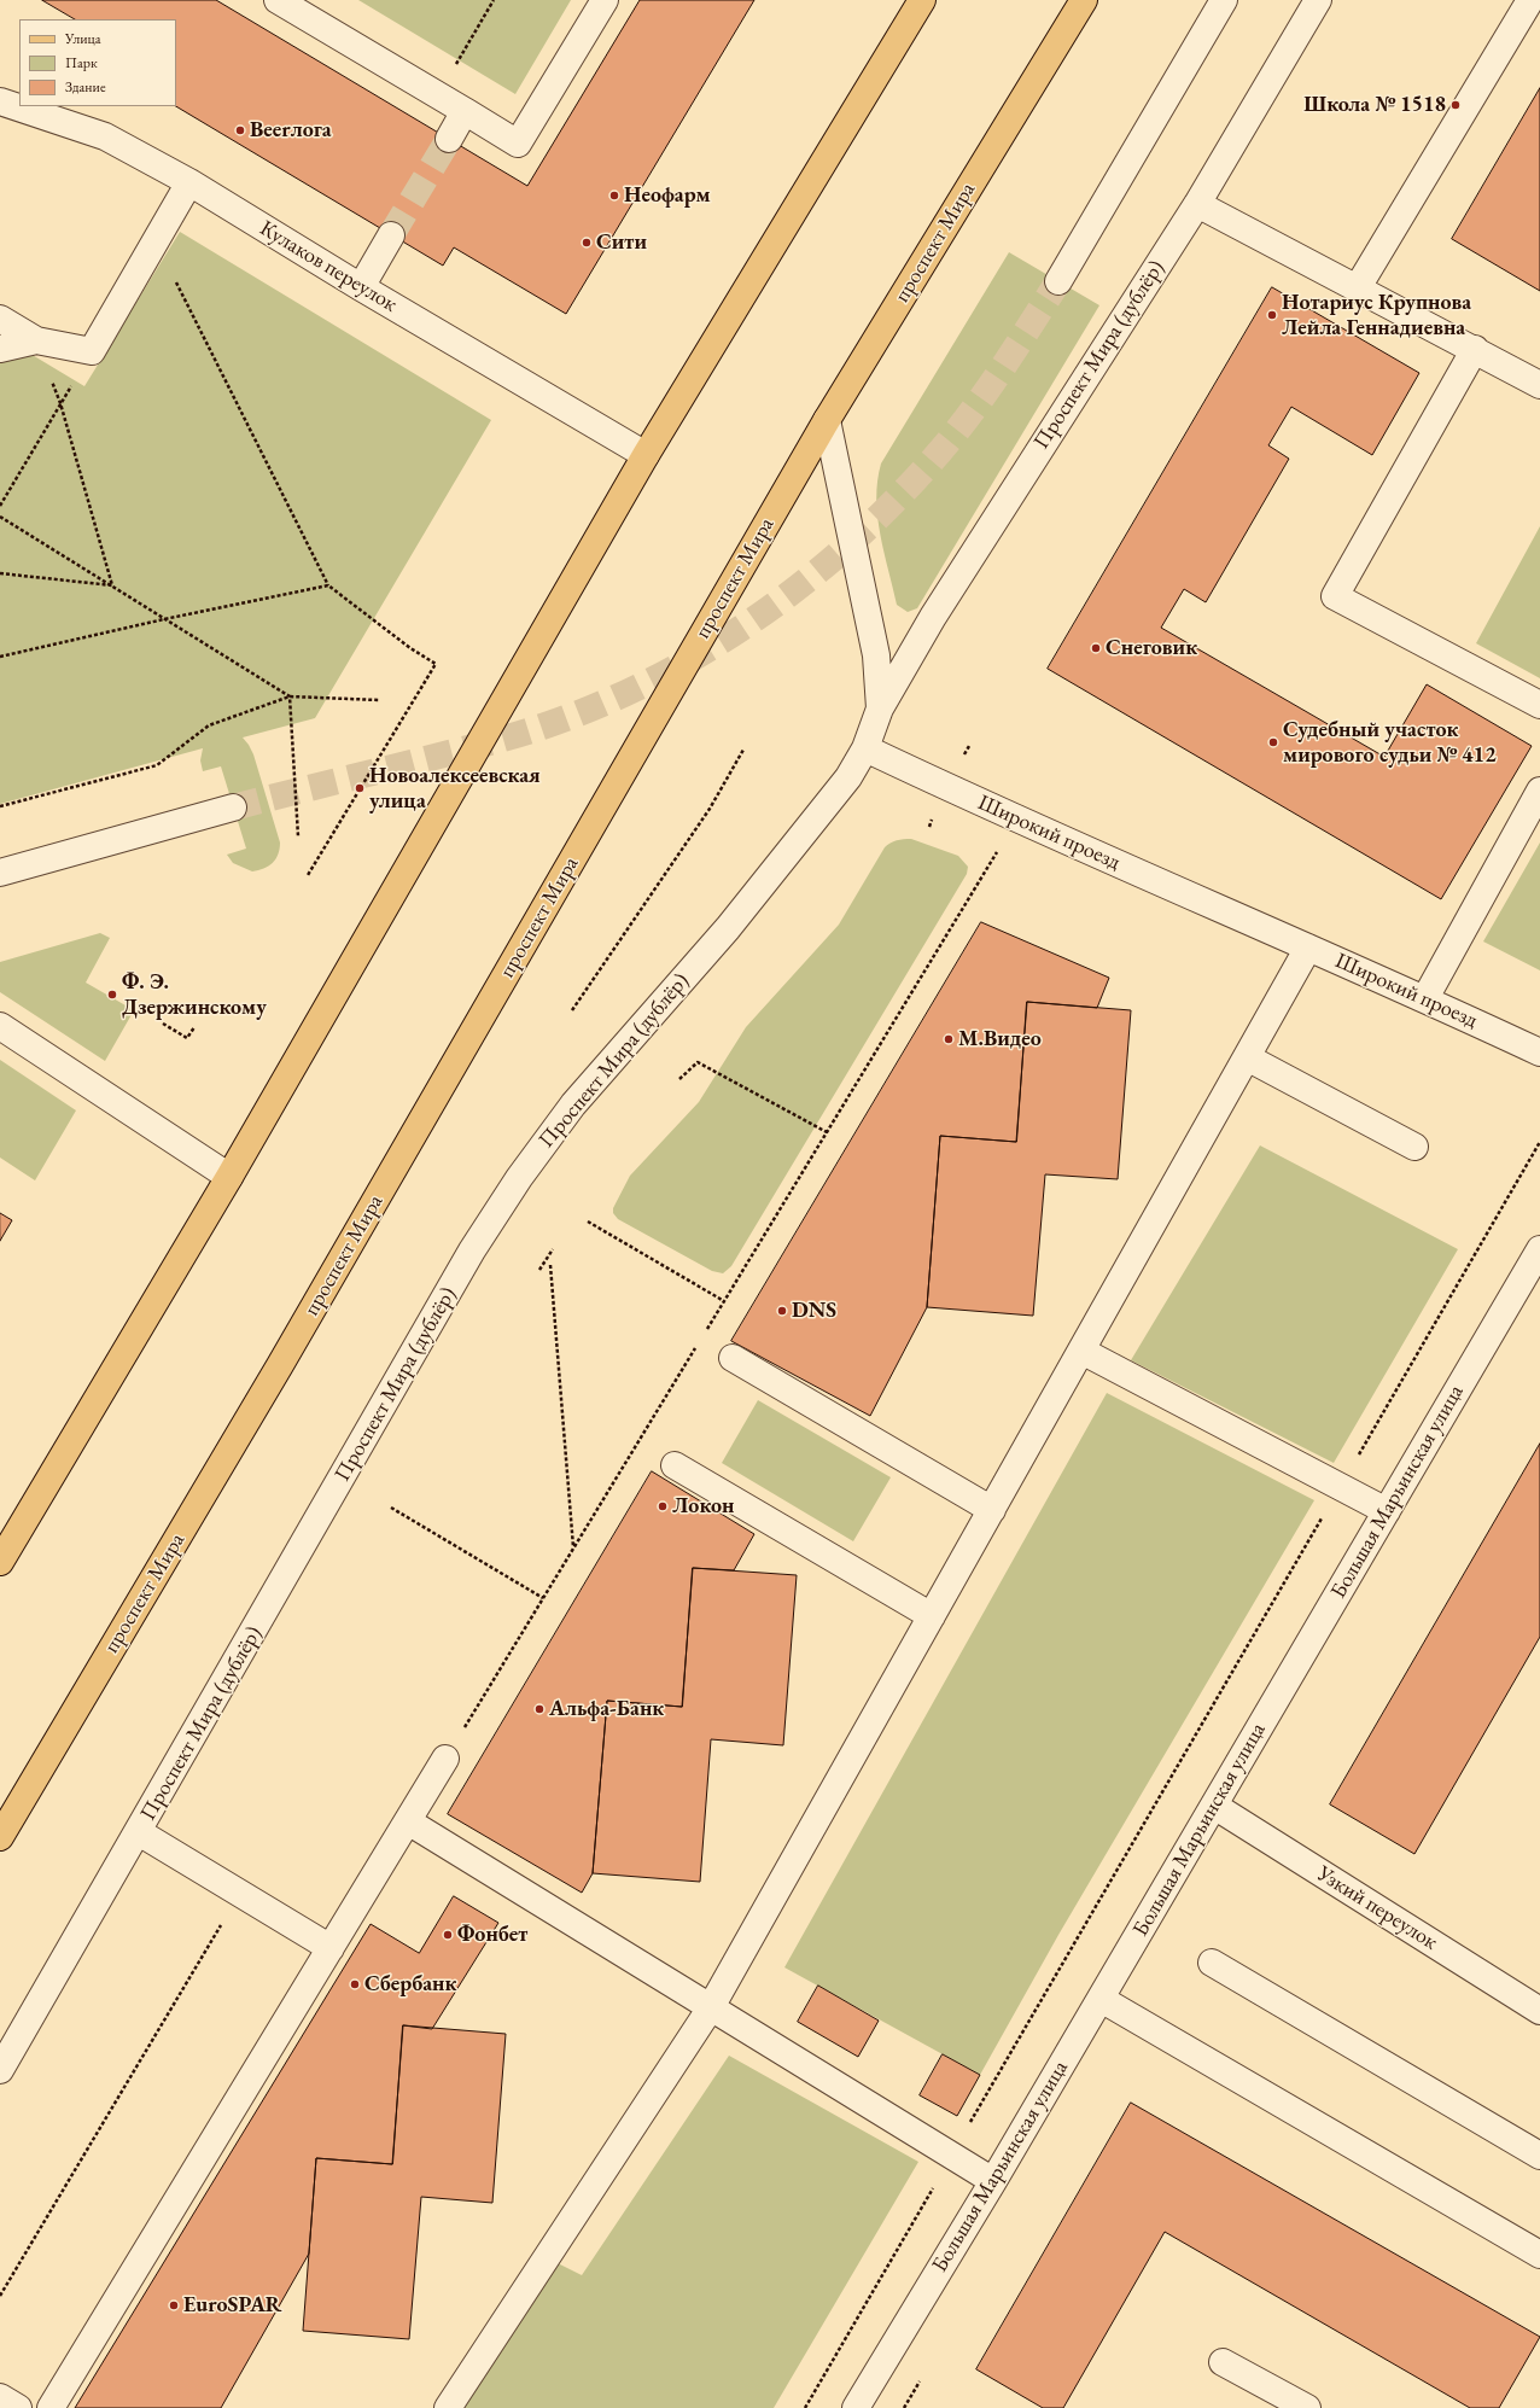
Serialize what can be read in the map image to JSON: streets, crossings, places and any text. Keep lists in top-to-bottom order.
{
  "streets": {
    "main road": ["проспект Мира"],
    "street": [
      "Кулаков переулок",
      "Проспект Мира (дублёр)",
      "Широкий проезд",
      "Большая Марьинская улица",
      "Узкий переулок"
    ]
  },
  "crossings": [
    ["Проспект Мира (дублёр)", "Широкий проезд"],
    ["Большая Марьинская улица", "Узкий переулок"]
  ],
  "places": [
    "Школа № 1518",
    "Beerлога",
    "Неофарм",
    "Сити",
    "Нотариус Крупнова Лейла Геннадиевна",
    "Снеговик",
    "Судебный участок мирового судьи № 412",
    "Новоалексеевская улица",
    "Ф. Э. Дзержинскому",
    "М.Видео",
    "DNS",
    "Локон",
    "Альфа-Банк",
    "Фонбет",
    "Сбербанк",
    "EuroSPAR"
  ],
  "legend": ["Улица", "Парк", "Здание"]
}
